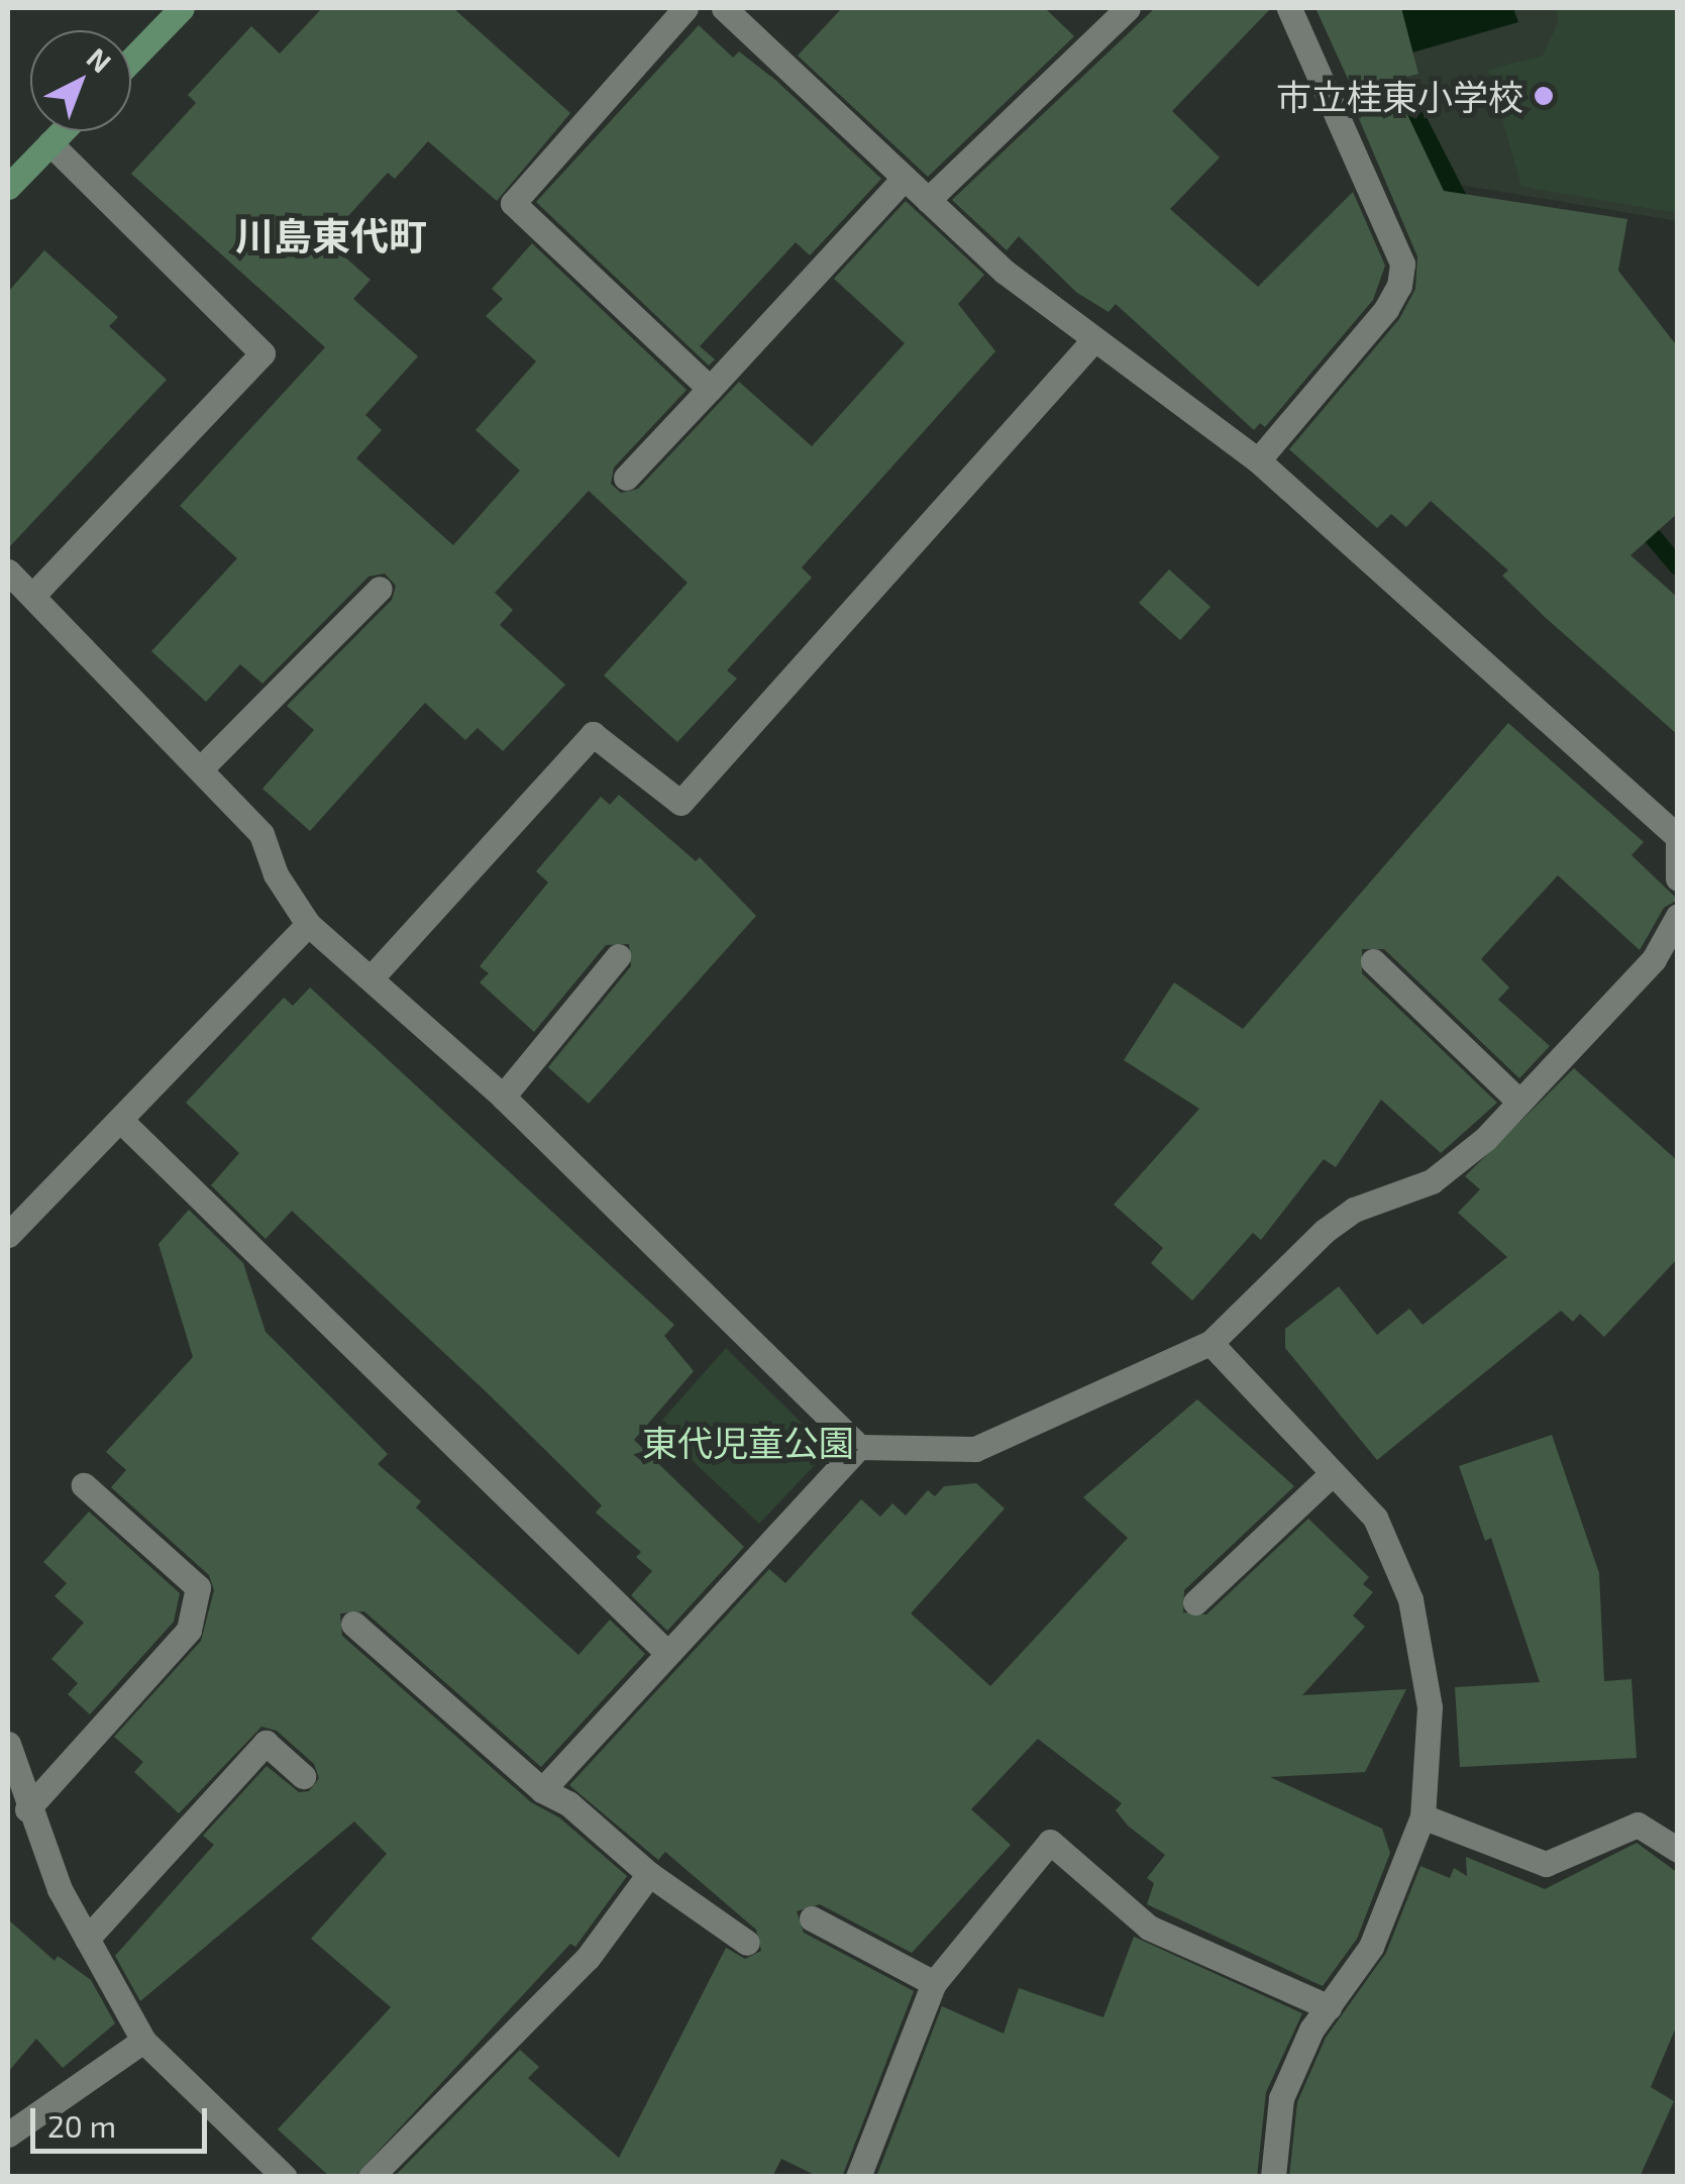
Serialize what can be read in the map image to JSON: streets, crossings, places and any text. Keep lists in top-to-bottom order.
{
  "districts": ["川島東代町"],
  "parks": ["東代児童公園"],
  "places": ["市立桂東小学校"],
  "scale_bar": "20 m",
  "north": "top right"
}
